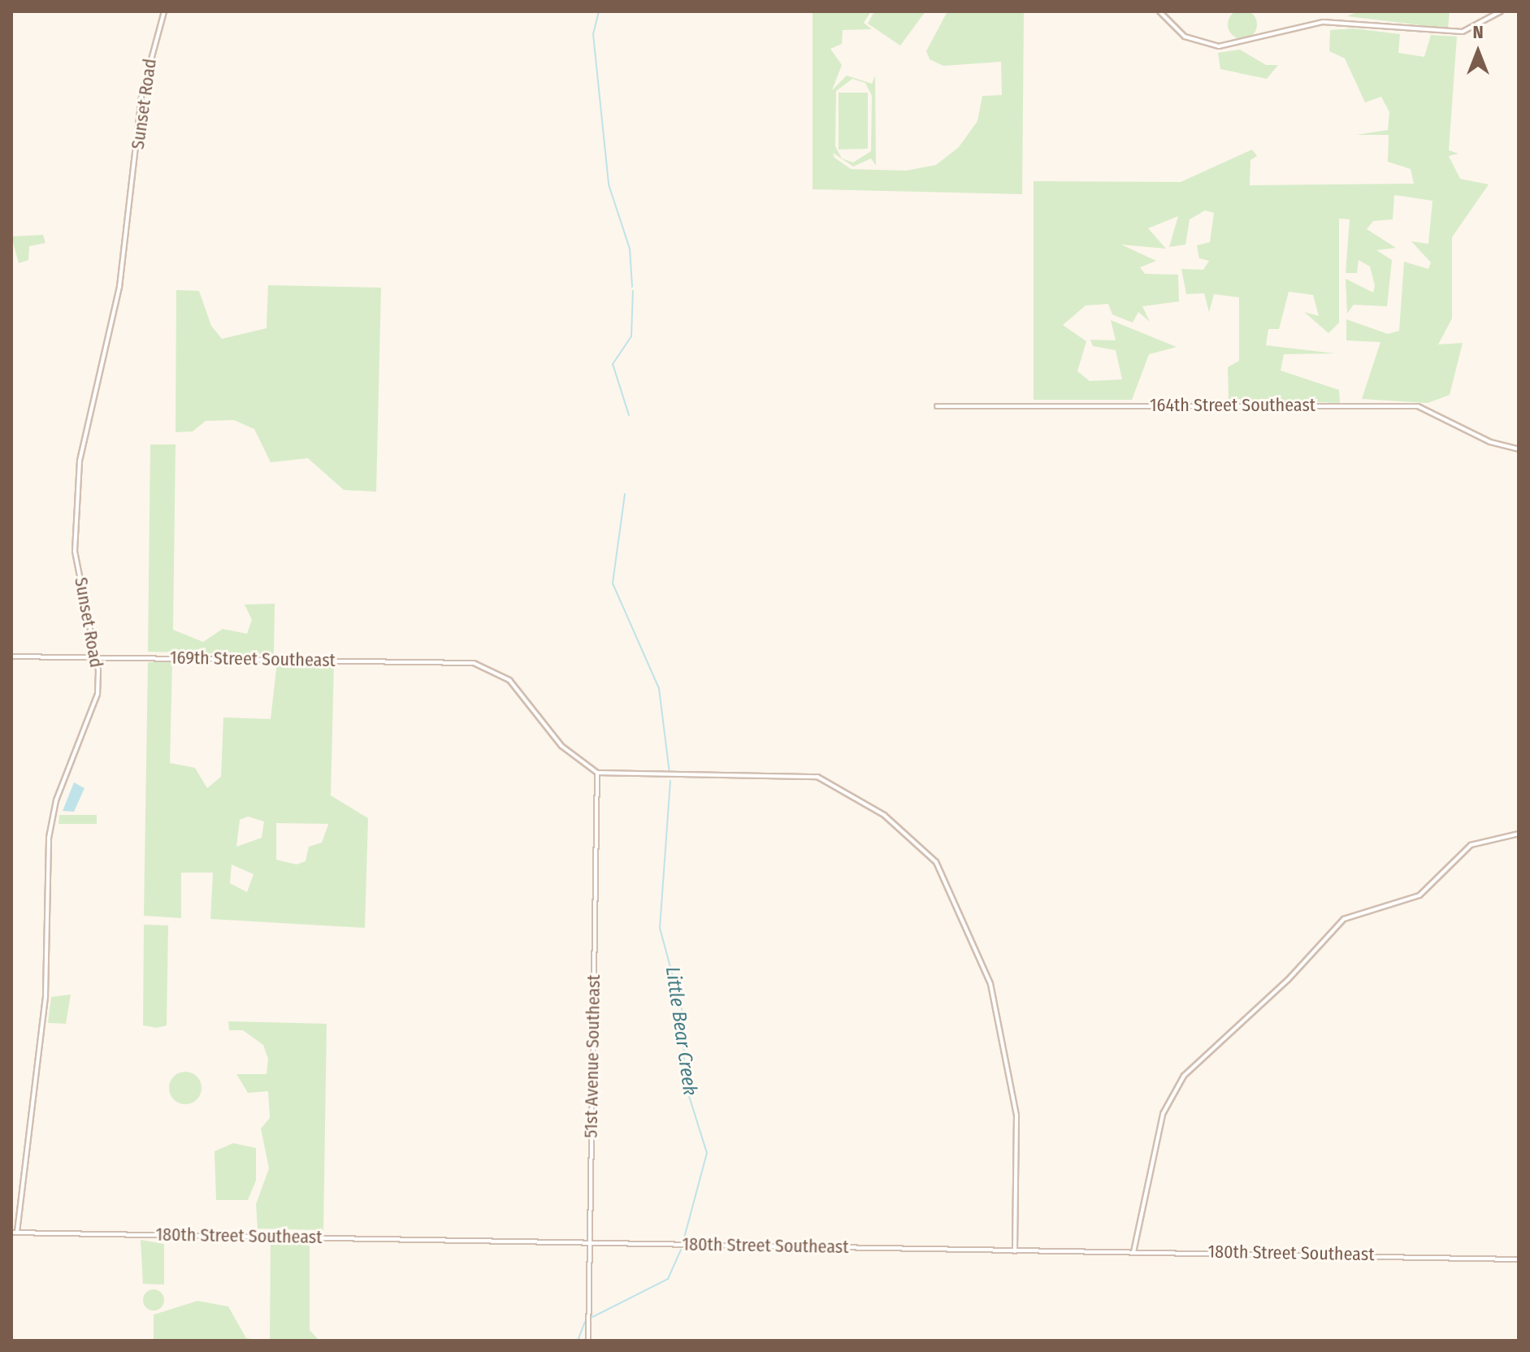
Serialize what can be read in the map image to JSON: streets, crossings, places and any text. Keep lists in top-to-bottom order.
{
  "streets": {
    "street": [
      "Sunset Road",
      "164th Street Southeast",
      "169th Street Southeast",
      "51st Avenue Southeast",
      "180th Street Southeast"
    ]
  },
  "crossings": [
    ["Sunset Road", "169th Street Southeast"],
    ["Sunset Road", "180th Street Southeast"],
    ["169th Street Southeast", "51st Avenue Southeast"],
    ["51st Avenue Southeast", "180th Street Southeast"]
  ],
  "water": ["Little Bear Creek"],
  "north": "top"
}
